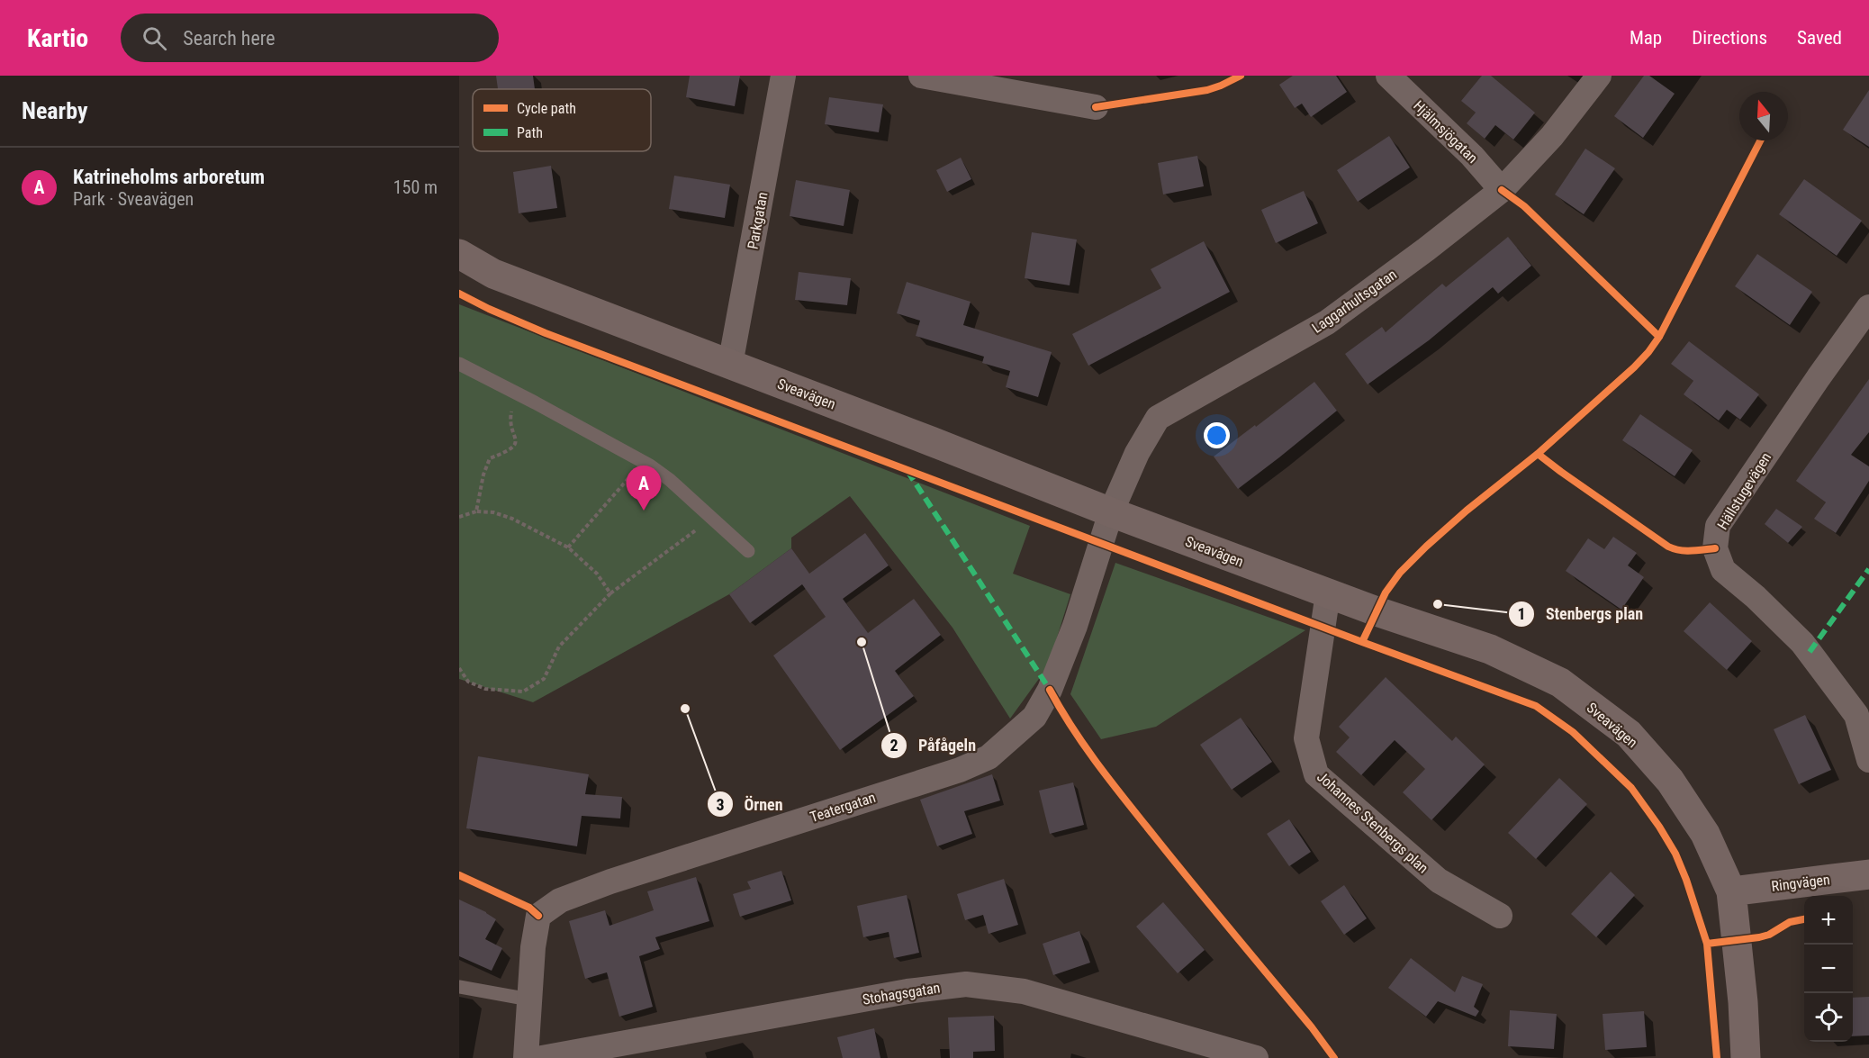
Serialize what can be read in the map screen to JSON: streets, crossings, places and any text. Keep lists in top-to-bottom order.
{
  "streets": {
    "street": [
      "Hjälmsjögatan",
      "Parkgatan",
      "Laggarhultsgatan",
      "Sveavägen",
      "Hällstugevägen",
      "Teatergatan",
      "Johannes Stenbergs plan",
      "Ringvägen",
      "Stohagsgatan"
    ]
  },
  "crossings": [
    ["Hjälmsjögatan", "Laggarhultsgatan"],
    ["Parkgatan", "Sveavägen"],
    ["Laggarhultsgatan", "Sveavägen"],
    ["Laggarhultsgatan", "Teatergatan"],
    ["Sveavägen", "Teatergatan"],
    ["Sveavägen", "Johannes Stenbergs plan"],
    ["Sveavägen", "Ringvägen"]
  ],
  "places": ["Stenbergs plan", "Påfågeln", "Örnen"],
  "legend": ["Cycle path", "Path"],
  "north": "top",
  "page": {
    "header": "Kartio",
    "search": "Search here",
    "nav": ["Map", "Directions", "Saved"],
    "heading": "Nearby",
    "list": [
      {
        "mark": "A",
        "name": "Katrineholms arboretum",
        "note": "Park · Sveavägen",
        "value": "150 m"
      }
    ],
    "pins": "A",
    "map_buttons": ["+", "−"]
  }
}
